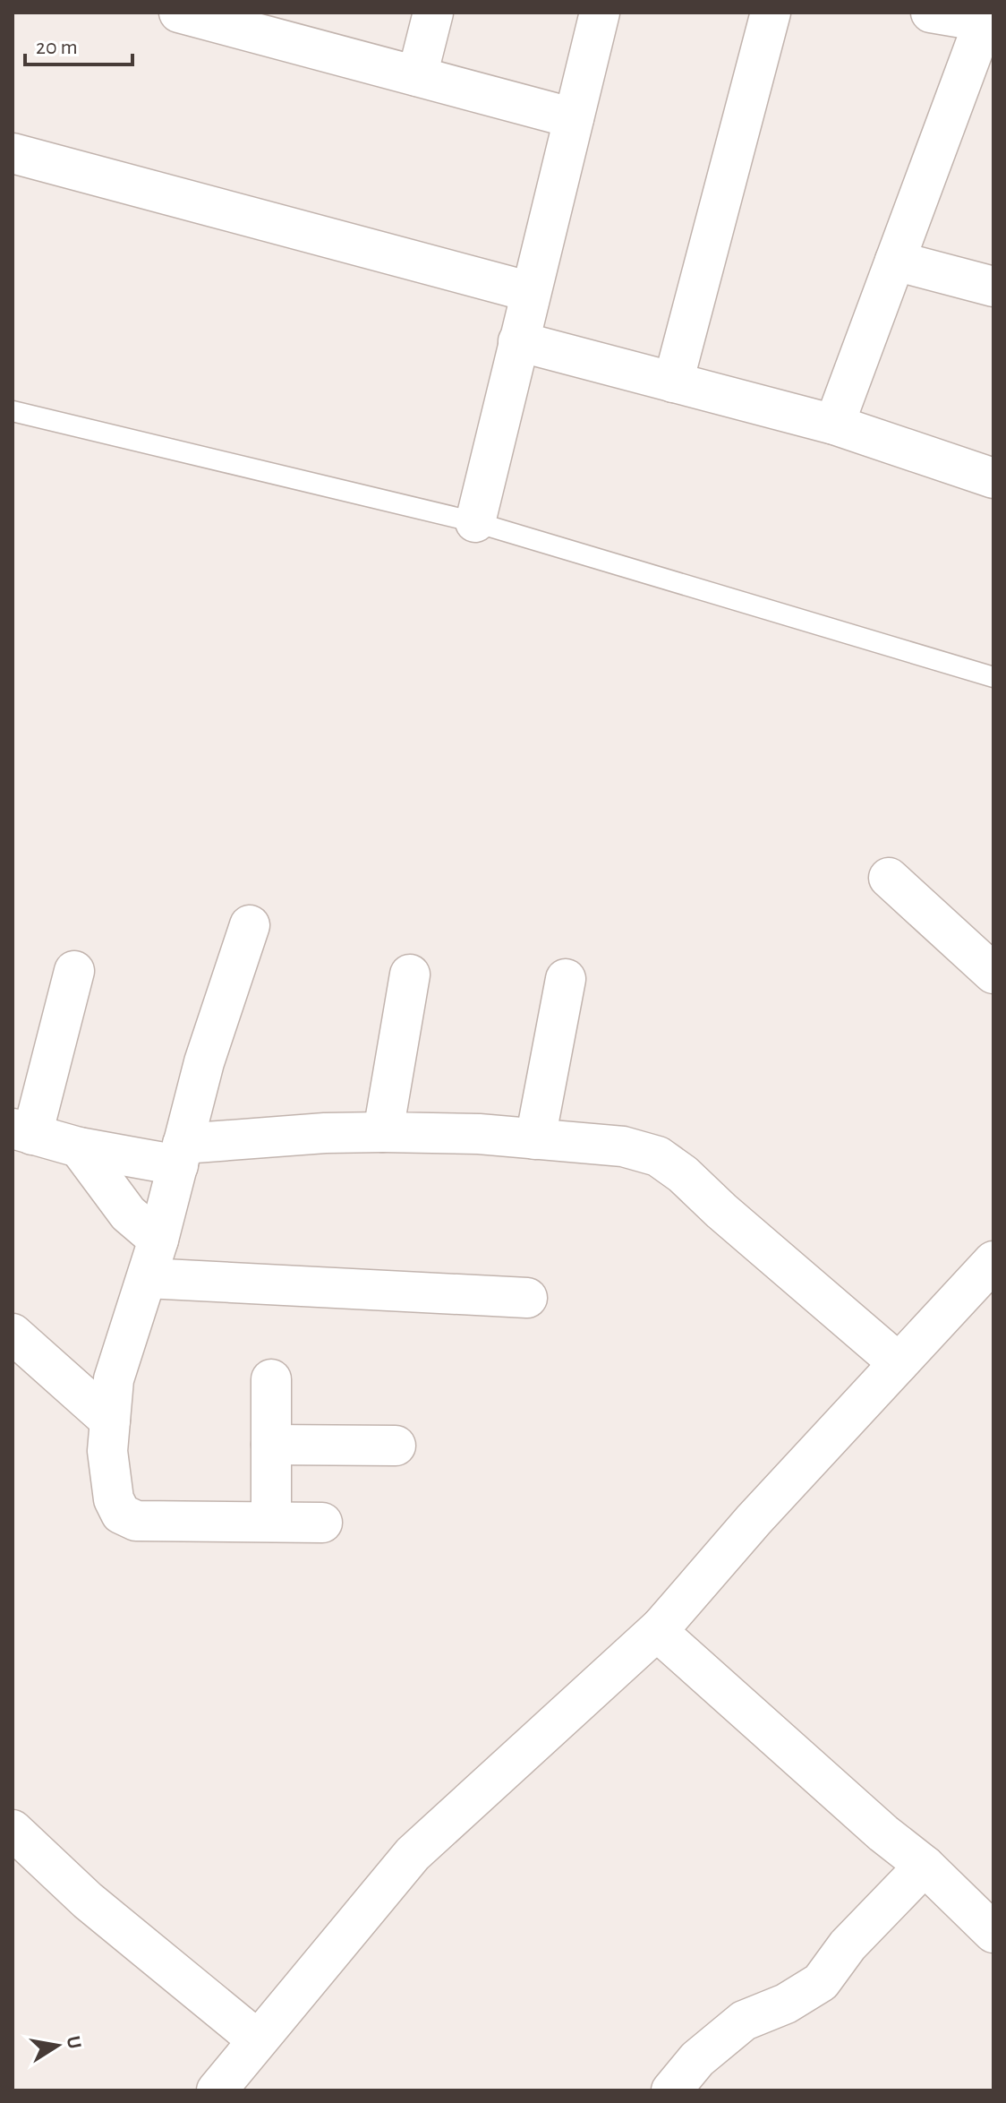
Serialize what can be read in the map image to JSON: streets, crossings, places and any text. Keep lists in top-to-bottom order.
{
  "scale_bar": "20 m",
  "north": "right"
}
